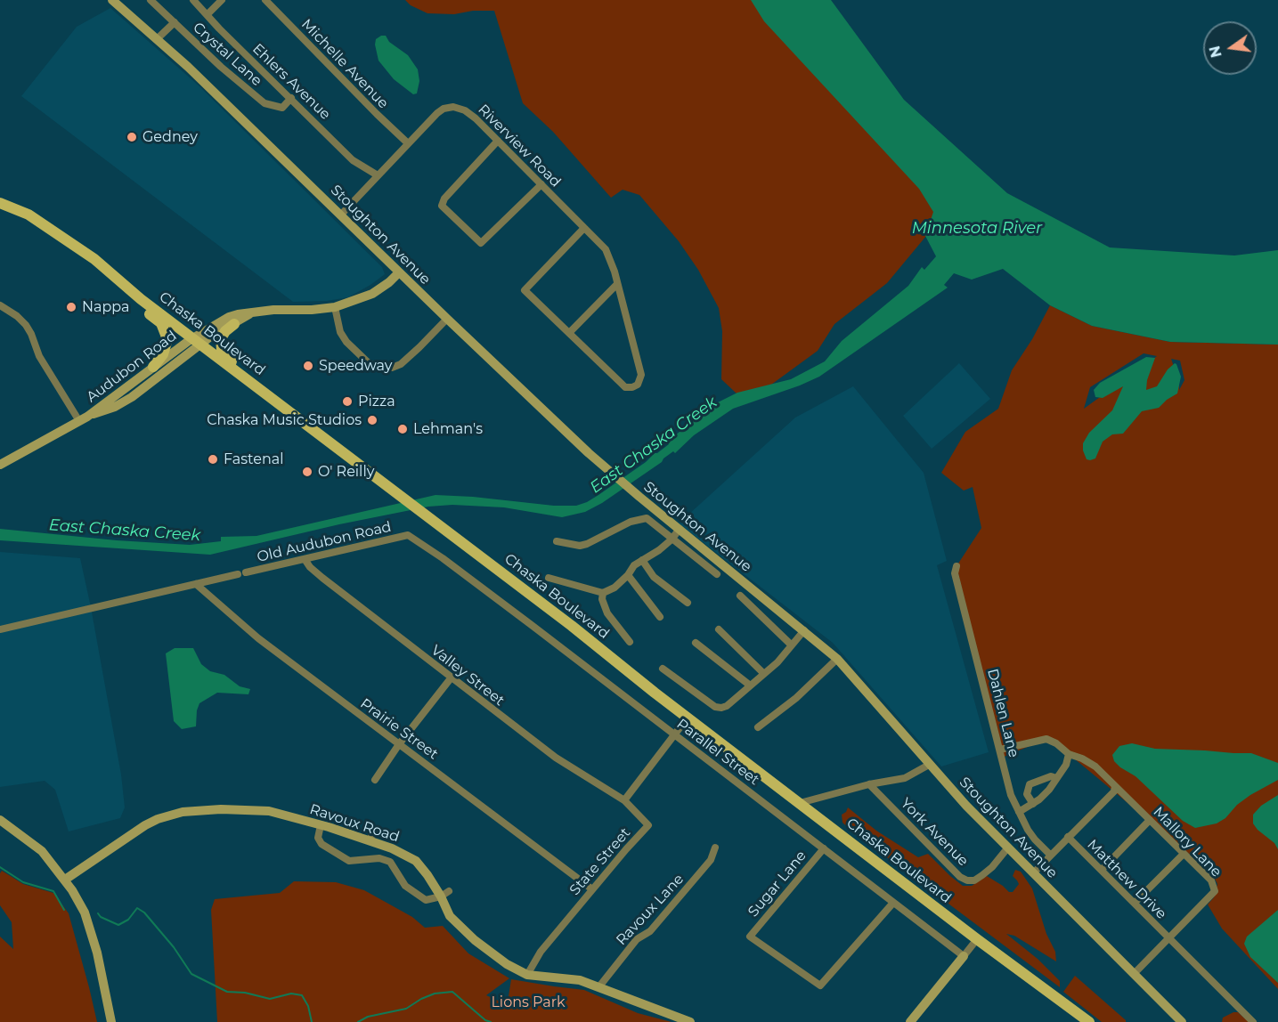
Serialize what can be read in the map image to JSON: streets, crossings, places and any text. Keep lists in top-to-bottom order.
{
  "streets": {
    "main road": ["Chaska Boulevard"],
    "street": [
      "Crystal Lane",
      "Michelle Avenue",
      "Ehlers Avenue",
      "Riverview Road",
      "Stoughton Avenue",
      "Audubon Road",
      "Old Audubon Road",
      "Valley Street",
      "Dahlen Lane",
      "Prairie Street",
      "Parallel Street",
      "Ravoux Road",
      "York Avenue",
      "Mallory Lane",
      "State Street",
      "Matthew Drive",
      "Sugar Lane",
      "Ravoux Lane"
    ]
  },
  "crossings": [
    ["Crystal Lane", "Ehlers Avenue"],
    ["Michelle Avenue", "Riverview Road"],
    ["Ehlers Avenue", "Riverview Road"],
    ["Riverview Road", "Stoughton Avenue"],
    ["Stoughton Avenue", "Audubon Road"],
    ["Stoughton Avenue", "York Avenue"],
    ["Chaska Boulevard", "Audubon Road"],
    ["Old Audubon Road", "Valley Street"],
    ["Old Audubon Road", "Parallel Street"],
    ["Valley Street", "State Street"],
    ["Dahlen Lane", "Mallory Lane"],
    ["Prairie Street", "State Street"],
    ["Parallel Street", "Sugar Lane"],
    ["Ravoux Road", "State Street"],
    ["Ravoux Road", "Ravoux Lane"],
    ["Mallory Lane", "Matthew Drive"]
  ],
  "water": ["Minnesota River", "East Chaska Creek"],
  "parks": ["Lions Park"],
  "places": [
    "Gedney",
    "Nappa",
    "Speedway",
    "Pizza",
    "Chaska Music Studios",
    "Lehman's",
    "Fastenal",
    "O' Reilly"
  ],
  "north": "left"
}
